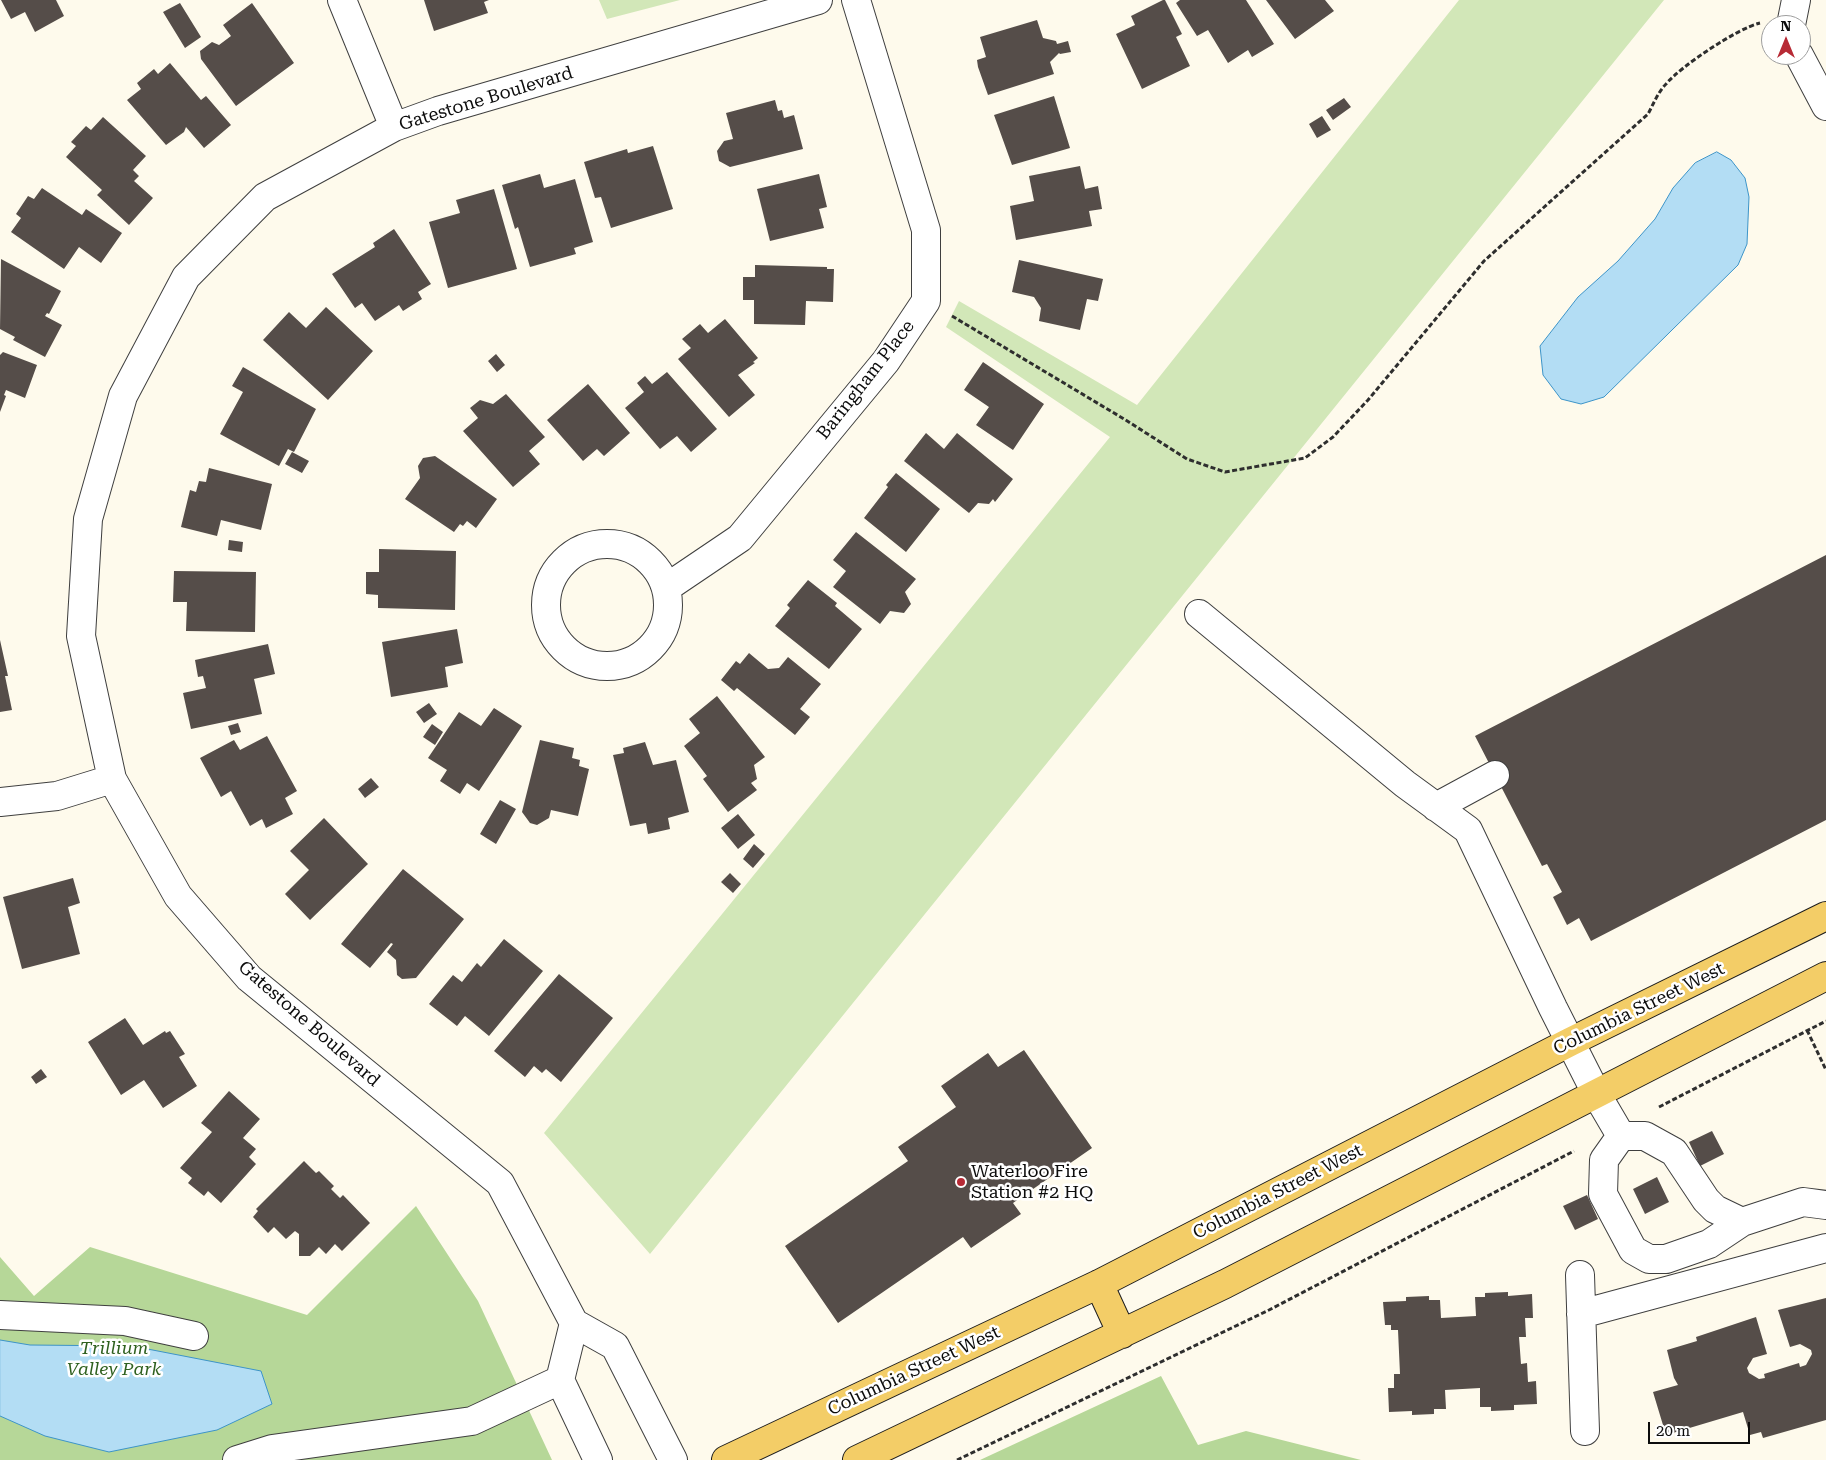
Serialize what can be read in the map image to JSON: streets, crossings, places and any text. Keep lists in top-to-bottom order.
{
  "streets": {
    "main road": ["Columbia Street West"],
    "street": ["Gatestone Boulevard", "Baringham Place"]
  },
  "parks": ["Trillium Valley Park"],
  "places": ["Waterloo Fire Station #2 HQ"],
  "scale_bar": "20 m",
  "north": "top"
}
